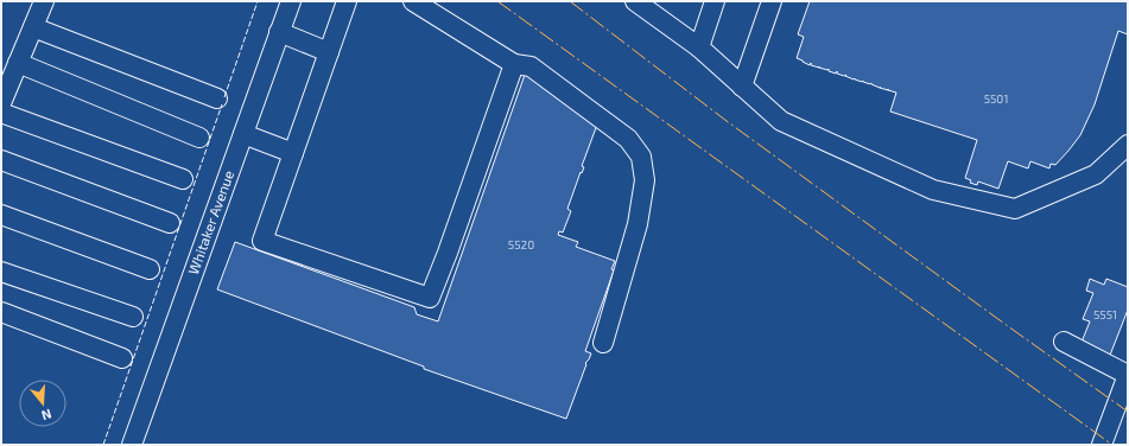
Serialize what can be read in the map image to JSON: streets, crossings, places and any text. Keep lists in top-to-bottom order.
{
  "streets": {
    "street": ["Whitaker Avenue"]
  },
  "house_numbers": ["5501", "5520", "5551"],
  "north": "bottom"
}
